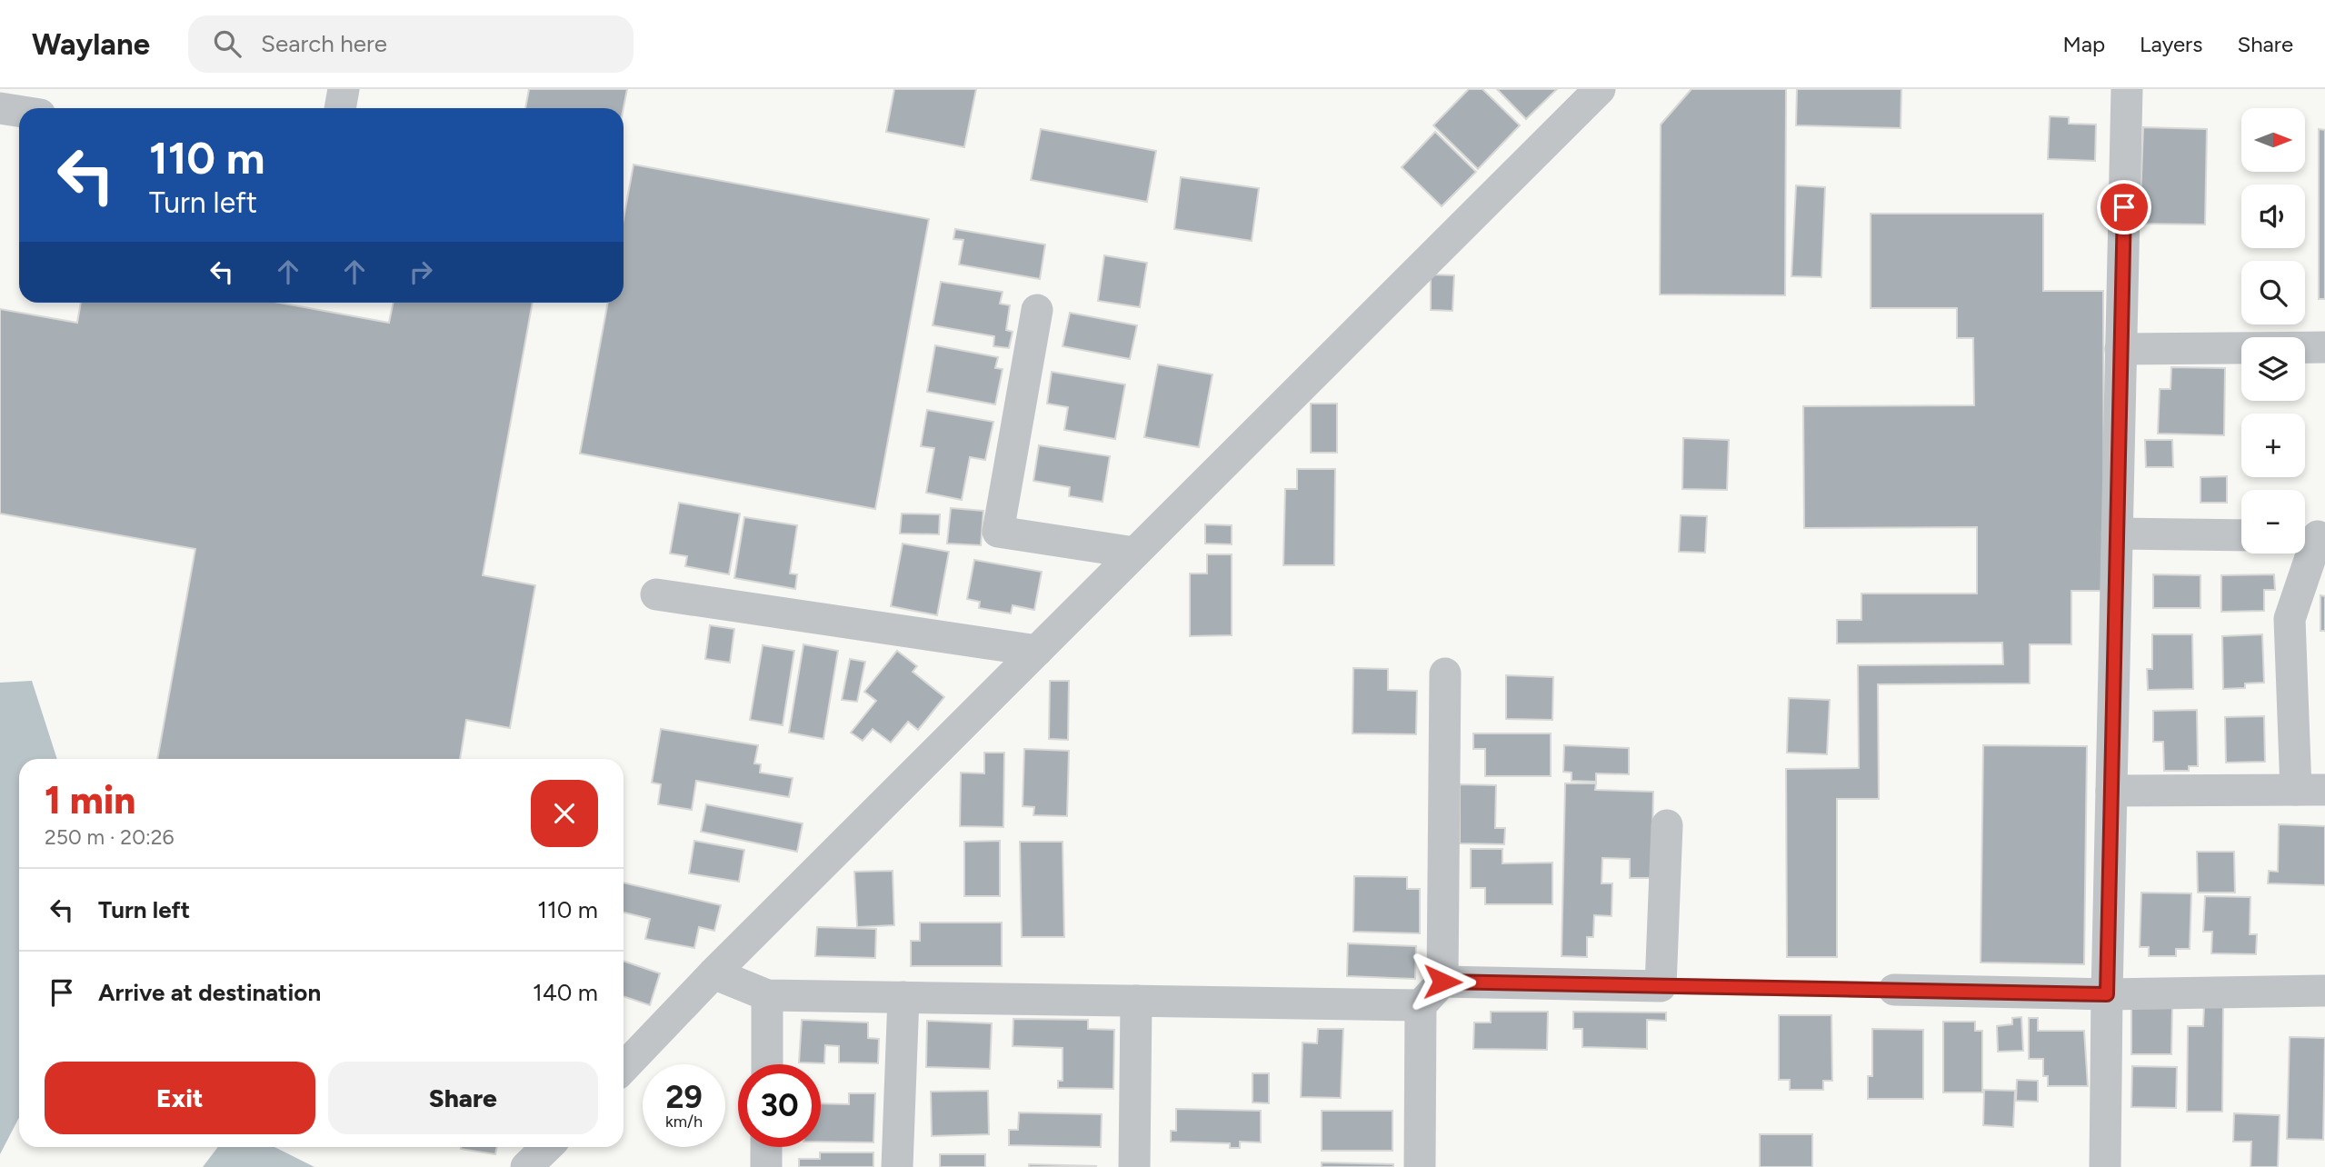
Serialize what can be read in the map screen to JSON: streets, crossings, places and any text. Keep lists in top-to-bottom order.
{
  "north": "right",
  "page": {
    "header": "Waylane",
    "search": "Search here",
    "nav": ["Map", "Layers", "Share"],
    "map_buttons": ["+", "−"],
    "turn": ["110 m", "Turn left"],
    "heading": ["1 min", "250 m · 20:26"],
    "list": [
      {
        "name": "Turn left",
        "value": "110 m"
      },
      {
        "name": "Arrive at destination",
        "value": "140 m"
      }
    ],
    "buttons": ["Exit", "Share"],
    "speed": "29 km/h",
    "limit": "30"
  }
}
